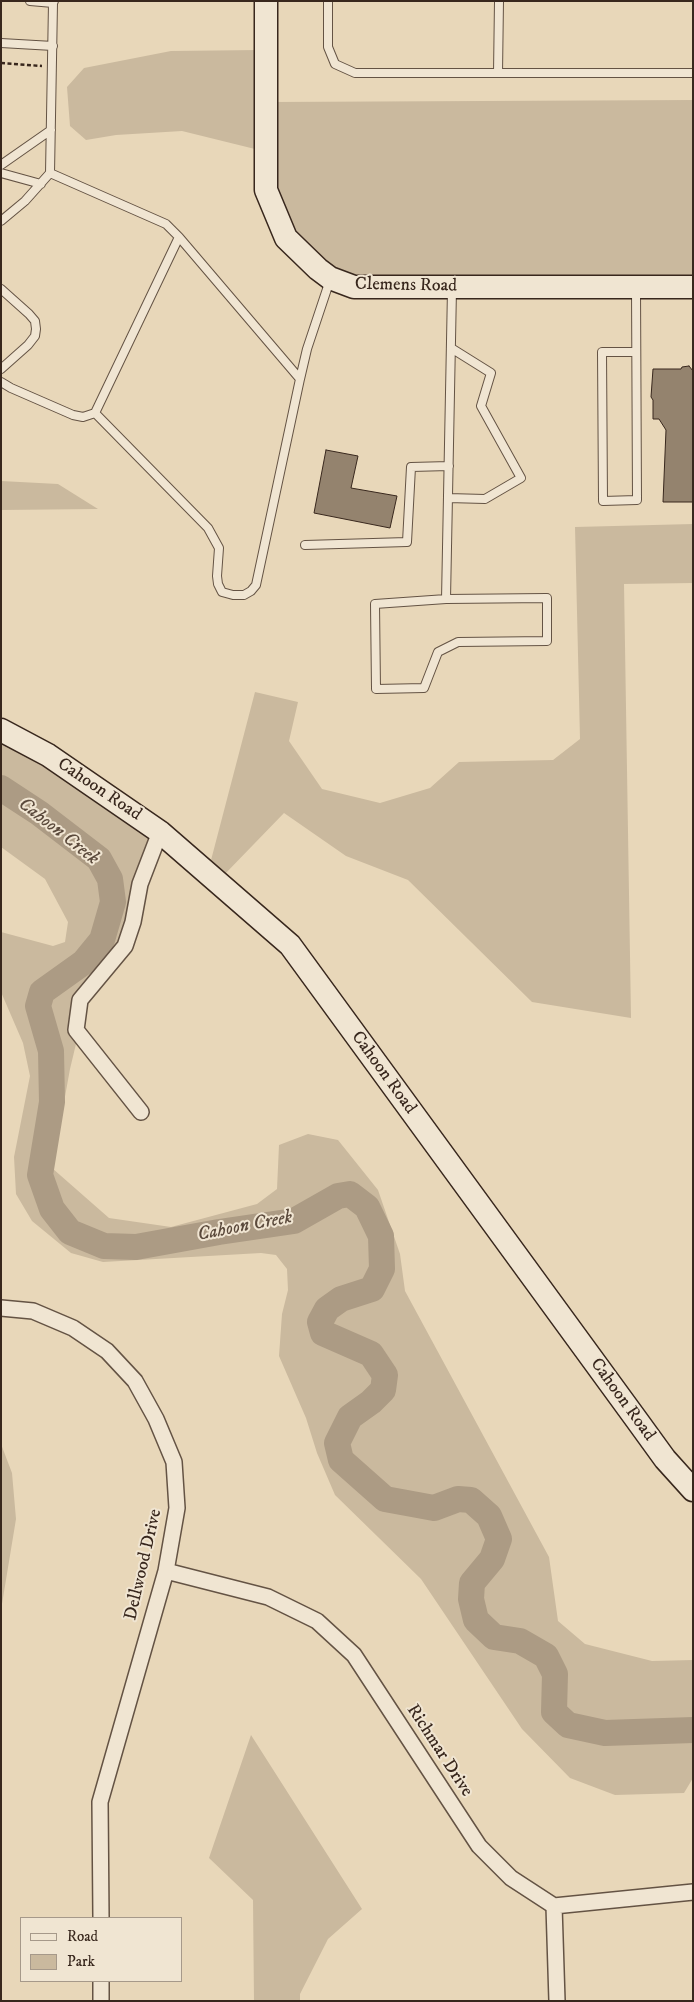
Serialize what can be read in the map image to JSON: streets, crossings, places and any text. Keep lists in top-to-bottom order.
{
  "streets": {
    "street": [
      "Clemens Road",
      "Cahoon Road",
      "Dellwood Drive",
      "Richmar Drive"
    ]
  },
  "crossings": [
    ["Dellwood Drive", "Richmar Drive"]
  ],
  "water": ["Cahoon Creek"],
  "legend": ["Road", "Park"]
}
